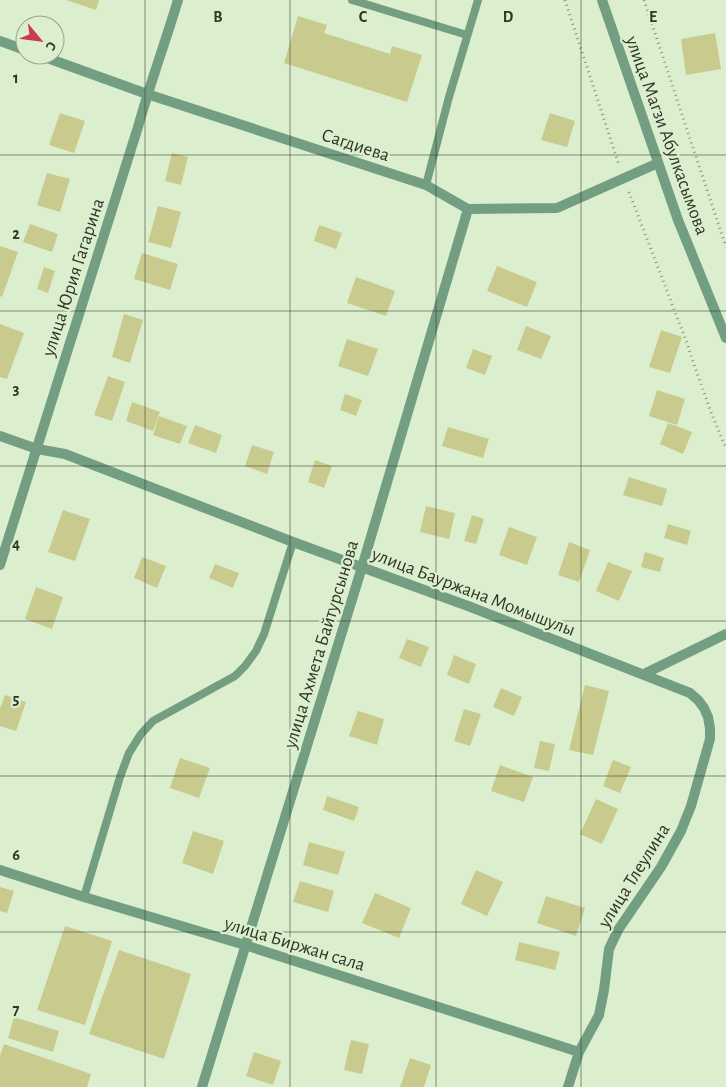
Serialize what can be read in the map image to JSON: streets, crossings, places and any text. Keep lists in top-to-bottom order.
{
  "streets": {
    "street": [
      "улица Магзи Абулкасымова",
      "Сагдиева",
      "улица Юрия Гагарина",
      "улица Бауржана Момышулы",
      "улица Ахмета Байтурсынова",
      "улица Тлеулина",
      "улица Биржан сала"
    ]
  },
  "crossings": [
    ["Сагдиева", "улица Юрия Гагарина"],
    ["Сагдиева", "улица Ахмета Байтурсынова"],
    ["улица Юрия Гагарина", "улица Бауржана Момышулы"],
    ["улица Бауржана Момышулы", "улица Ахмета Байтурсынова"],
    ["улица Бауржана Момышулы", "улица Тлеулина"],
    ["улица Ахмета Байтурсынова", "улица Биржан сала"],
    ["улица Тлеулина", "улица Биржан сала"]
  ],
  "north": "bottom right",
  "grid": {
    "columns": [
      "B",
      "C",
      "D",
      "E"
    ],
    "rows": [
      "1",
      "2",
      "3",
      "4",
      "5",
      "6",
      "7"
    ]
  }
}
